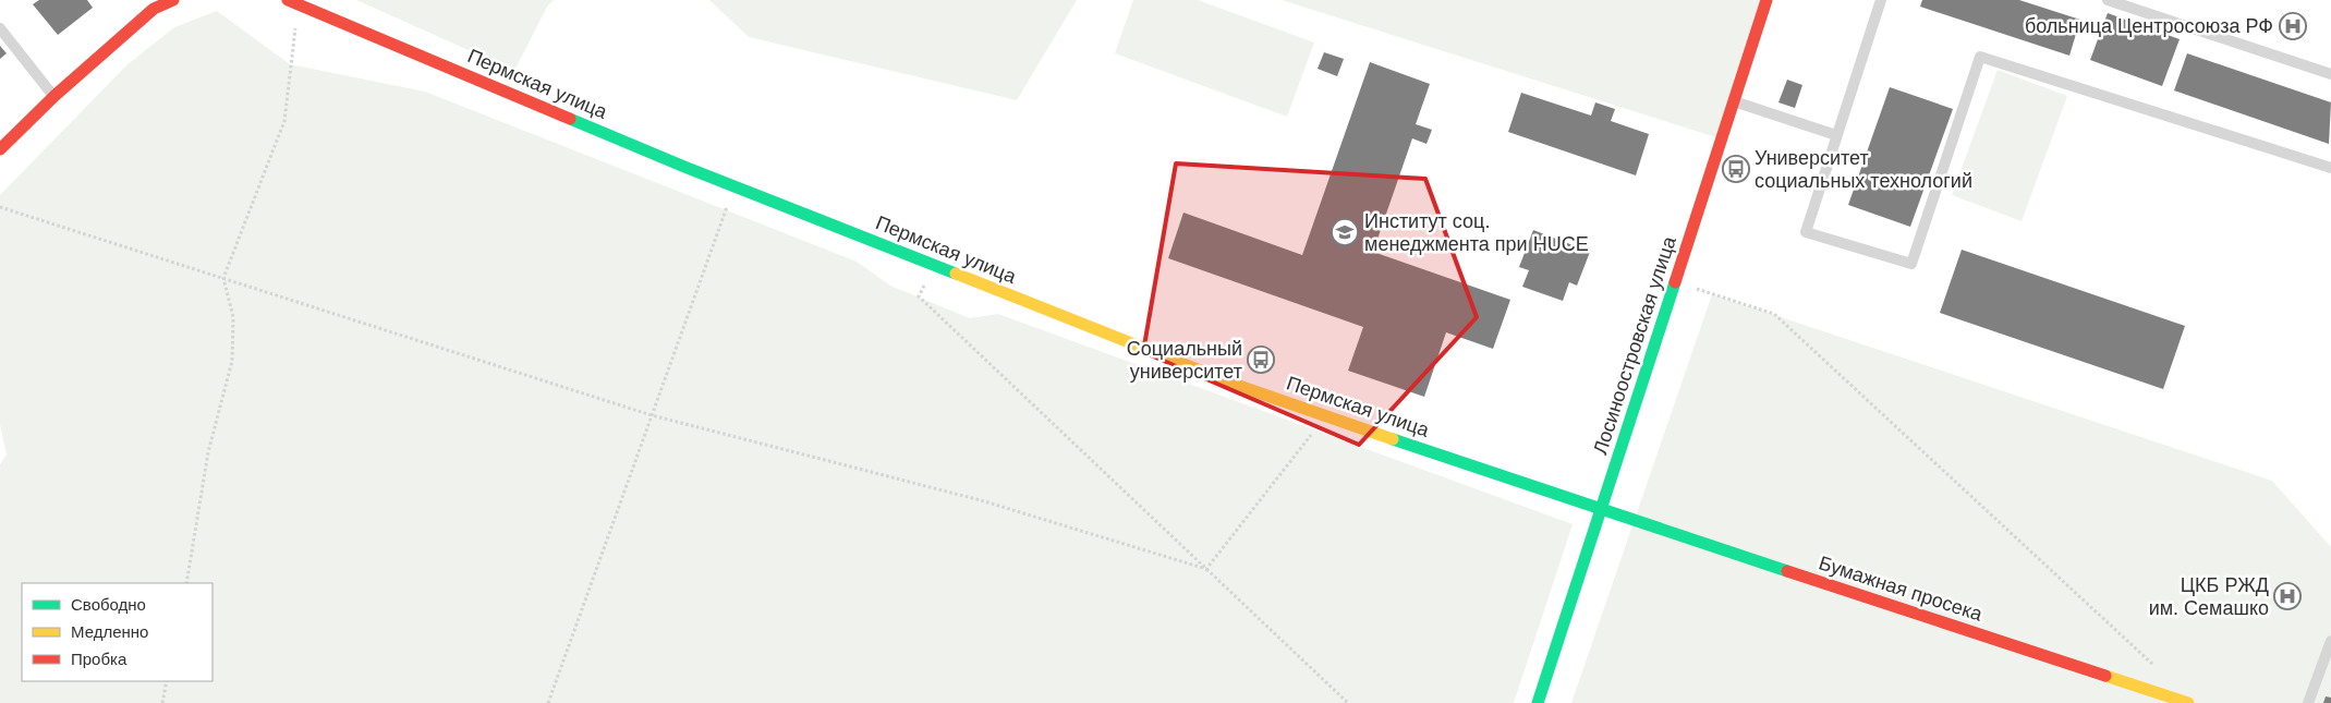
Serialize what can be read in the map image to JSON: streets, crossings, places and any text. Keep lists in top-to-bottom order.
{
  "streets": {
    "street": ["Пермская улица", "Лосиноостровская улица", "Бумажная просека"]
  },
  "crossings": [
    ["Пермская улица", "Лосиноостровская улица"],
    ["Пермская улица", "Бумажная просека"],
    ["Лосиноостровская улица", "Бумажная просека"]
  ],
  "places": {
    "hospital": ["больница Центросоюза РФ", "ЦКБ РЖД им. Семашко"],
    "bus stop": ["Университет социальных технологий", "Социальный университет"],
    "school or university": ["Институт соц. менеджмента при HUCE"]
  },
  "legend": ["Свободно", "Медленно", "Пробка"]
}
